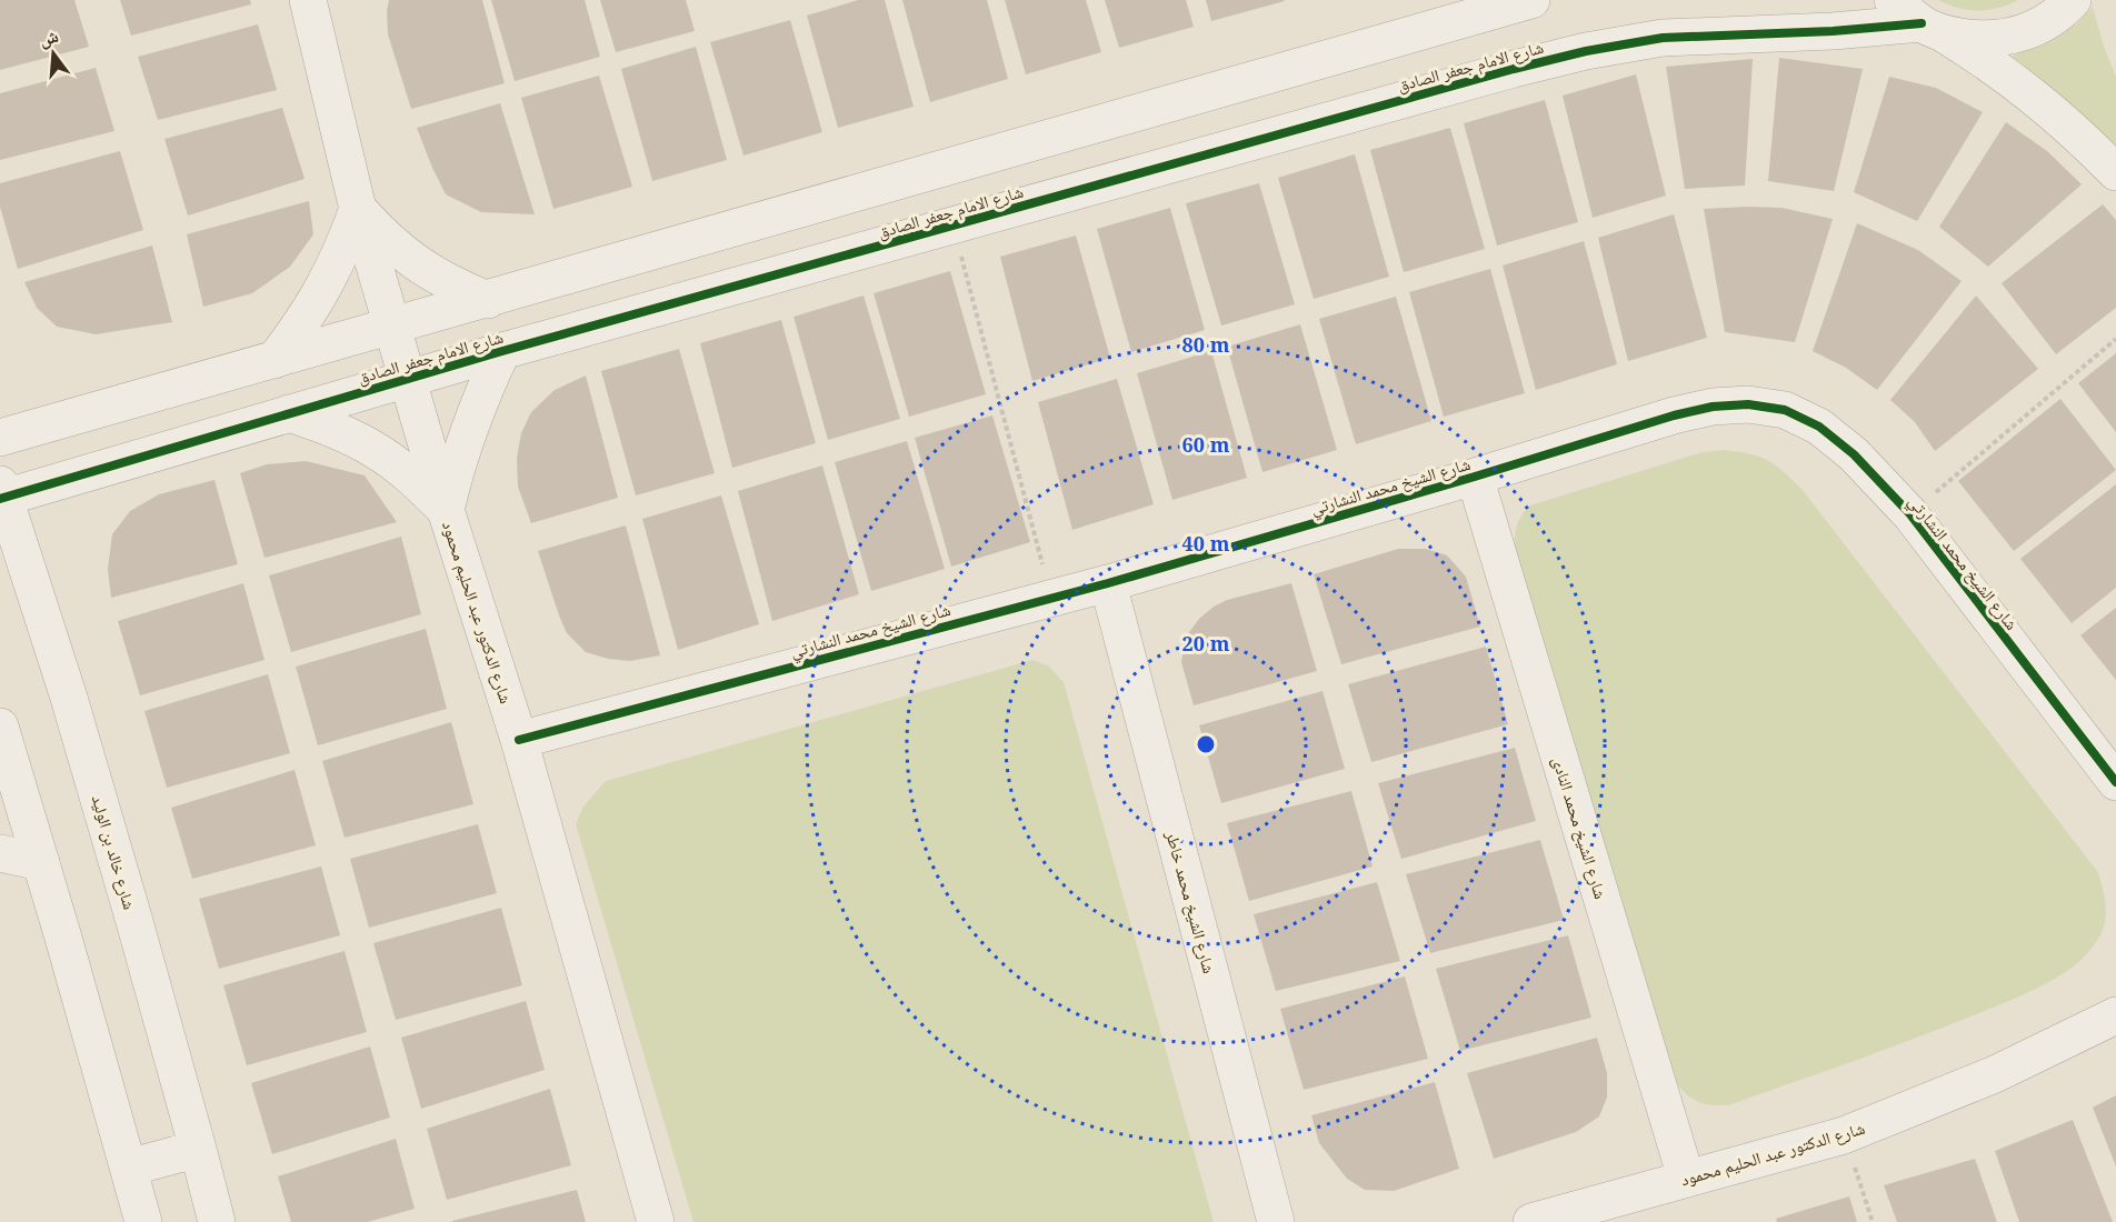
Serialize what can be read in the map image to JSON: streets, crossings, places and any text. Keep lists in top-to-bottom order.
{
  "streets": {
    "street": [
      "شارع الامام جعفر الصادق",
      "شارع الشيخ محمد النشارتي",
      "شارع الدكتور عبد الحليم محمود",
      "شارع الشيخ محمد النادى",
      "شارع خالد بن الوليد",
      "شارع الشيخ محمد خاطر"
    ]
  },
  "crossings": [
    ["شارع الامام جعفر الصادق", "شارع الدكتور عبد الحليم محمود"],
    ["شارع الامام جعفر الصادق", "شارع خالد بن الوليد"],
    ["شارع الشيخ محمد النشارتي", "شارع الدكتور عبد الحليم محمود"],
    ["شارع الشيخ محمد النشارتي", "شارع الشيخ محمد النادى"],
    ["شارع الشيخ محمد النشارتي", "شارع الشيخ محمد خاطر"],
    ["شارع الدكتور عبد الحليم محمود", "شارع الشيخ محمد النادى"]
  ],
  "north": "top",
  "rings": [
    "80 m",
    "60 m",
    "40 m",
    "20 m"
  ]
}
